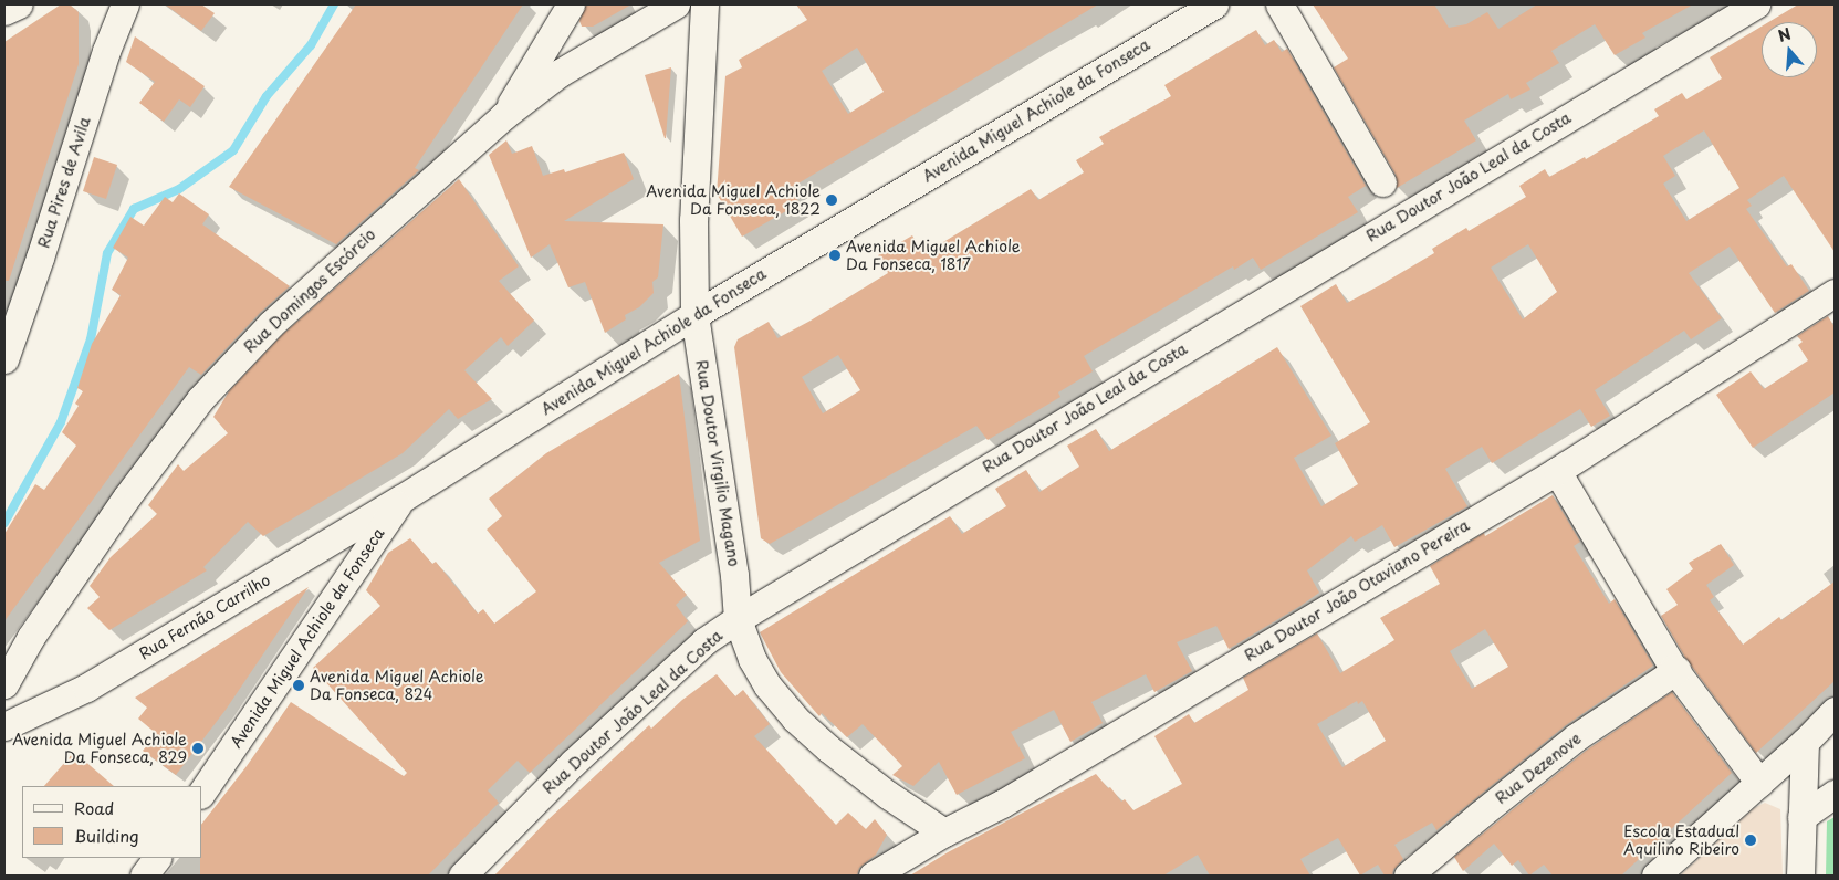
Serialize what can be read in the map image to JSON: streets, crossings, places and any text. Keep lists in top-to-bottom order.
{
  "streets": {
    "street": [
      "Avenida Miguel Achiole da Fonseca",
      "Rua Doutor João Leal da Costa",
      "Rua Pires de Avila",
      "Rua Domingos Escórcio",
      "Rua Doutor Virgilio Magano",
      "Rua Doutor João Otaviano Pereira",
      "Rua Fernão Carrilho",
      "Rua Dezenove"
    ]
  },
  "crossings": [
    ["Avenida Miguel Achiole da Fonseca", "Rua Doutor Virgilio Magano"],
    ["Avenida Miguel Achiole da Fonseca", "Rua Fernão Carrilho"],
    ["Rua Doutor João Leal da Costa", "Rua Doutor Virgilio Magano"],
    ["Rua Doutor Virgilio Magano", "Rua Doutor João Otaviano Pereira"]
  ],
  "places": [
    "Avenida Miguel Achiole Da Fonseca, 1822",
    "Avenida Miguel Achiole Da Fonseca, 1817",
    "Avenida Miguel Achiole Da Fonseca, 824",
    "Avenida Miguel Achiole Da Fonseca, 829",
    "Escola Estadual Aquilino Ribeiro"
  ],
  "legend": ["Road", "Building"],
  "north": "top"
}
